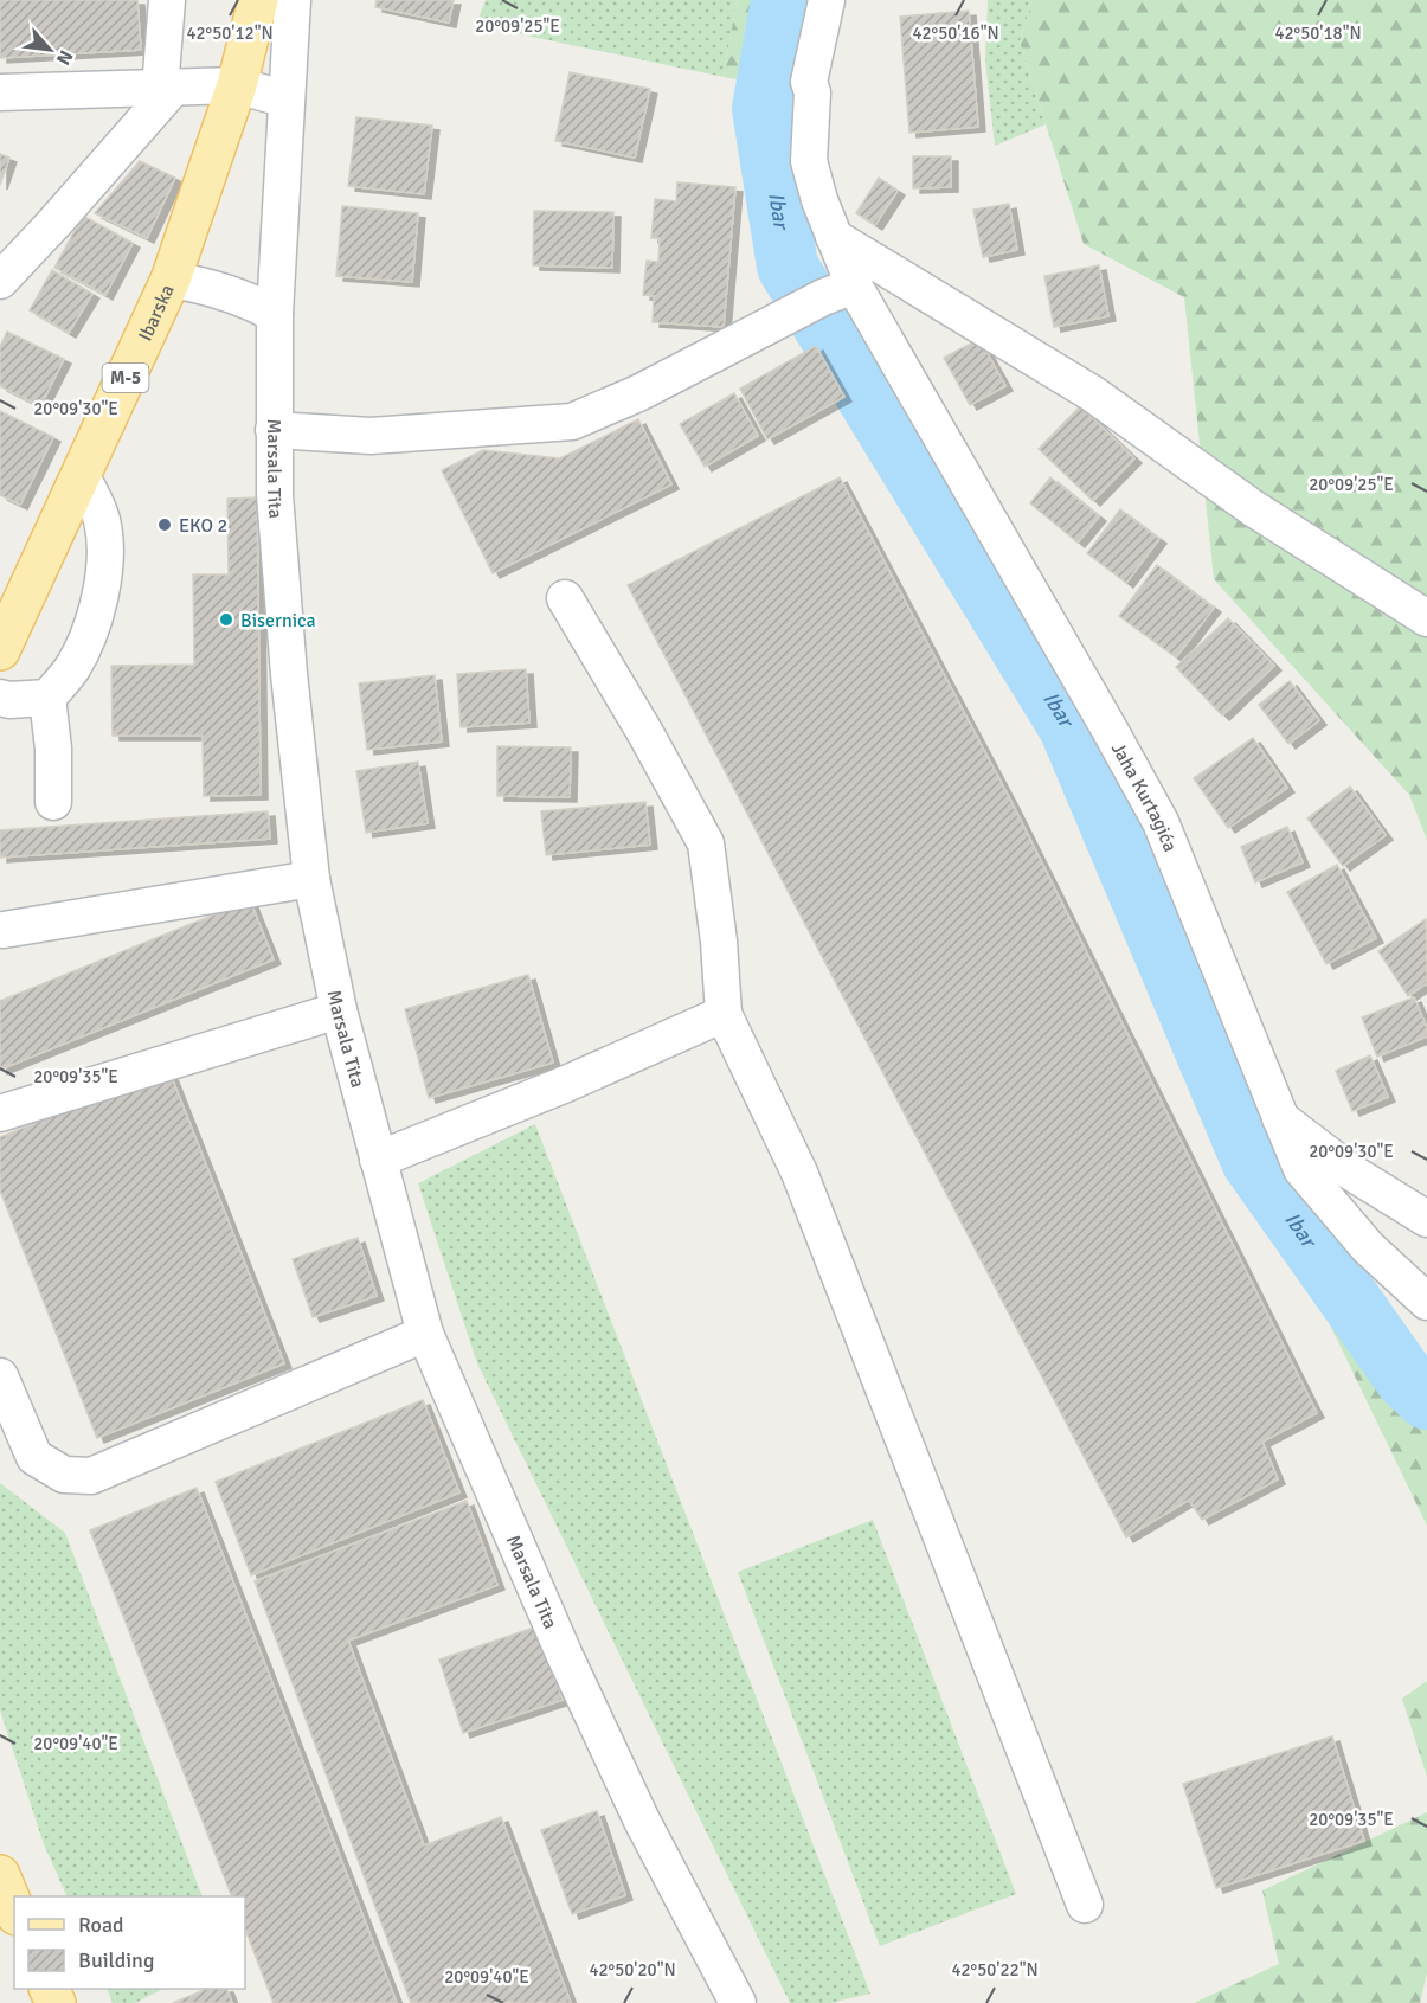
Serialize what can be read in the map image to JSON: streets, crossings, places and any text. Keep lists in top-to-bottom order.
{
  "streets": {
    "main road": ["Ibarska", "M-5"],
    "street": ["Marsala Tita", "Jaha Kurtagića"]
  },
  "water": ["Ibar"],
  "places": ["EKO 2", "Bisernica"],
  "legend": ["Road", "Building"],
  "north": "bottom right",
  "coordinates": [
    "20°09'25\"E",
    "42°50'12\"N",
    "42°50'16\"N",
    "42°50'18\"N",
    "20°09'30\"E",
    "20°09'35\"E",
    "20°09'40\"E",
    "42°50'20\"N",
    "42°50'22\"N"
  ]
}
